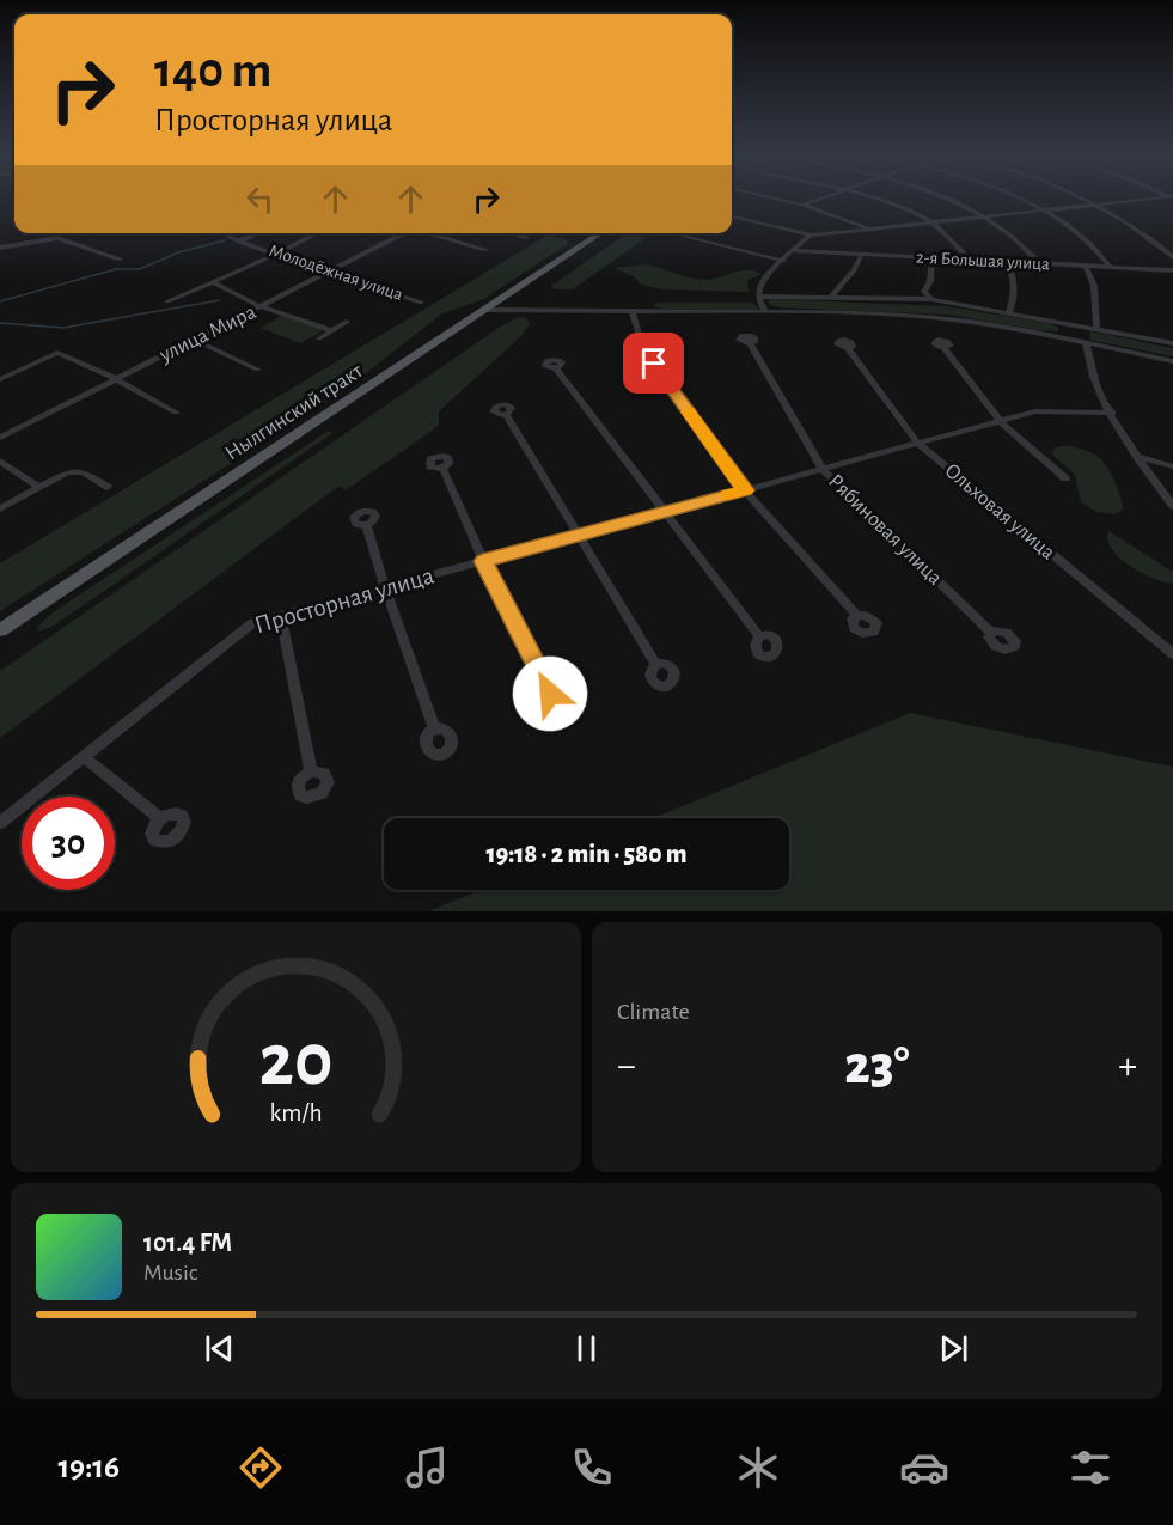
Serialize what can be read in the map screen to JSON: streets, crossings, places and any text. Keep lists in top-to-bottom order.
{
  "streets": {
    "main road": ["Нылгинский тракт"],
    "street": [
      "2-я Большая улица",
      "Молодёжная улица",
      "улица Мира",
      "Ольховая улица",
      "Рябиновая улица",
      "Просторная улица"
    ]
  },
  "crossings": [
    ["Молодёжная улица", "улица Мира"],
    ["Ольховая улица", "Просторная улица"],
    ["Рябиновая улица", "Просторная улица"]
  ],
  "page": {
    "turn": ["140 m", "Просторная улица"],
    "limit": "30",
    "trip": "19:18 · 2 min · 580 m",
    "tile": "Climate",
    "heat": ["−", "23°", "+"],
    "song": ["101.4 FM", "Music"],
    "tabs": "19:16",
    "gauge": ["20", "km/h"]
  }
}
